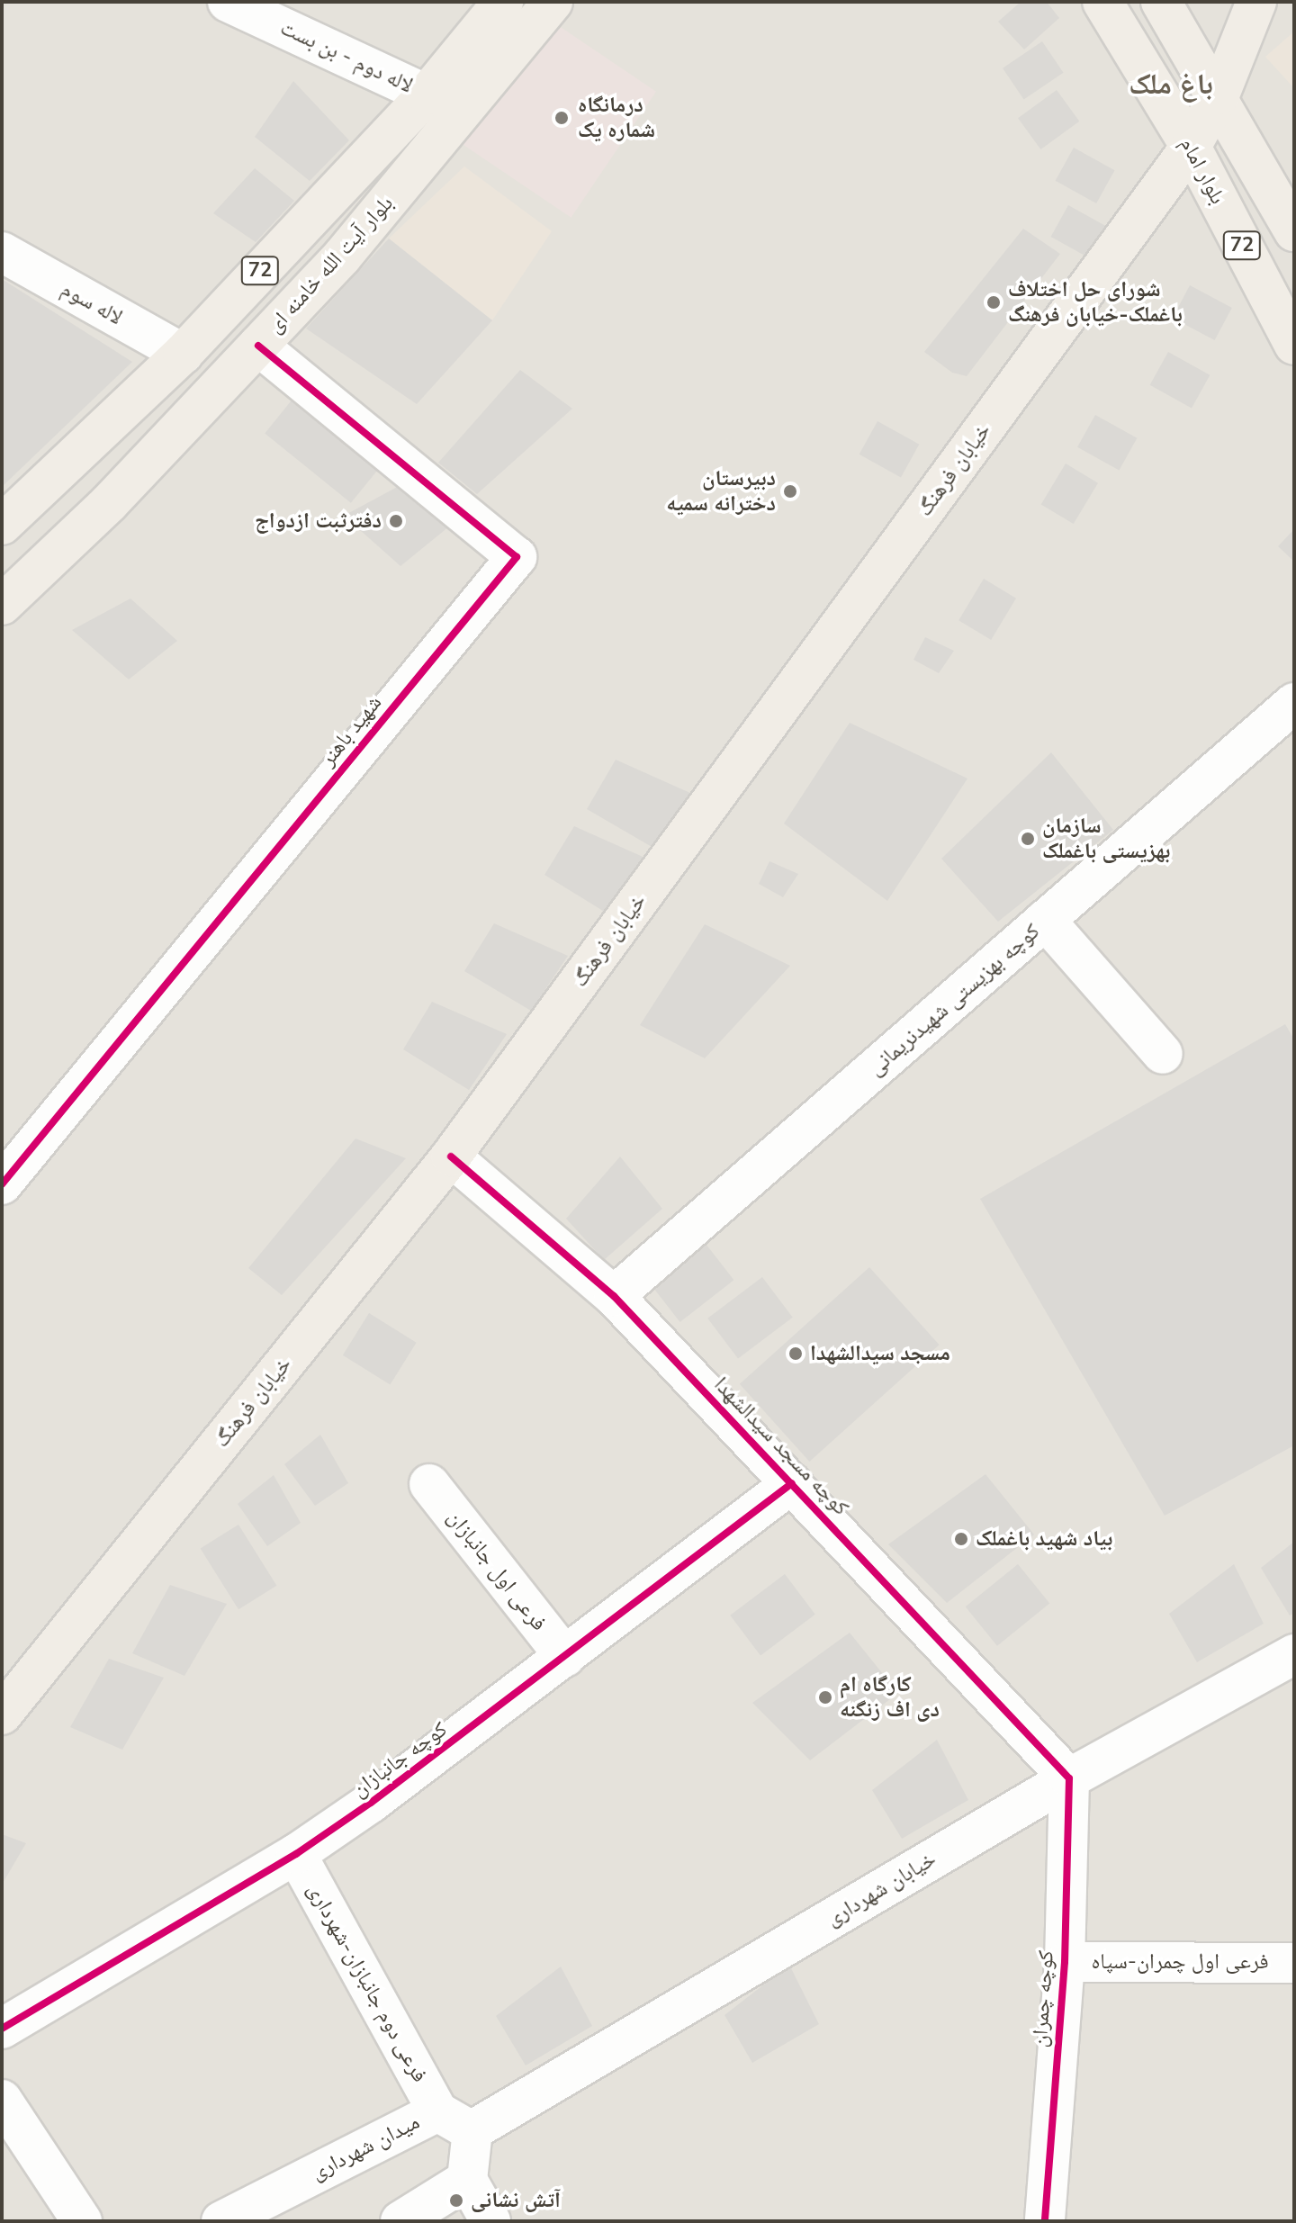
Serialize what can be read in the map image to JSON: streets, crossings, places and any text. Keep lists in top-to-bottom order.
{
  "streets": {
    "main road": [
      "بلوار امام",
      "72",
      "بلوار آیت الله خامنه ای",
      "خیابان فرهنگ"
    ],
    "street": [
      "لاله دوم - بن بست",
      "لاله سوم",
      "شهید باهنر",
      "کوچه بهزیستی شهیدنریمانی",
      "کوچه مسجد سیدالشهدا",
      "فرعی اول جانبازان",
      "کوچه جانبازان",
      "خیابان شهرداری",
      "فرعی اول چمران-سپاه",
      "فرعی دوم جانبازان-شهرداری",
      "کوچه چمران",
      "میدان شهرداری"
    ]
  },
  "crossings": [
    ["لاله دوم - بن بست", "بلوار آیت الله خامنه ای"],
    ["بلوار امام", "خیابان فرهنگ"],
    ["72", "خیابان فرهنگ"],
    ["بلوار آیت الله خامنه ای", "لاله سوم"],
    ["بلوار آیت الله خامنه ای", "شهید باهنر"],
    ["خیابان فرهنگ", "کوچه مسجد سیدالشهدا"],
    ["کوچه بهزیستی شهیدنریمانی", "کوچه مسجد سیدالشهدا"],
    ["کوچه مسجد سیدالشهدا", "کوچه جانبازان"],
    ["کوچه مسجد سیدالشهدا", "خیابان شهرداری"],
    ["کوچه مسجد سیدالشهدا", "کوچه چمران"],
    ["فرعی اول جانبازان", "کوچه جانبازان"],
    ["کوچه جانبازان", "فرعی دوم جانبازان-شهرداری"],
    ["خیابان شهرداری", "کوچه چمران"],
    ["خیابان شهرداری", "میدان شهرداری"],
    ["فرعی اول چمران-سپاه", "کوچه چمران"],
    ["فرعی دوم جانبازان-شهرداری", "میدان شهرداری"]
  ],
  "districts": ["باغ ملک"],
  "places": [
    "درمانگاه شماره یک",
    "شورای حل اختلاف باغملک-خیابان فرهنگ",
    "دبیرستان دخترانه سمیه",
    "دفترثبت ازدواج",
    "سازمان بهزیستی باغملک",
    "مسجد سیدالشهدا",
    "بیاد شهید باغملک",
    "کارگاه ام دی اف زنگنه",
    "آتش نشانی"
  ]
}
